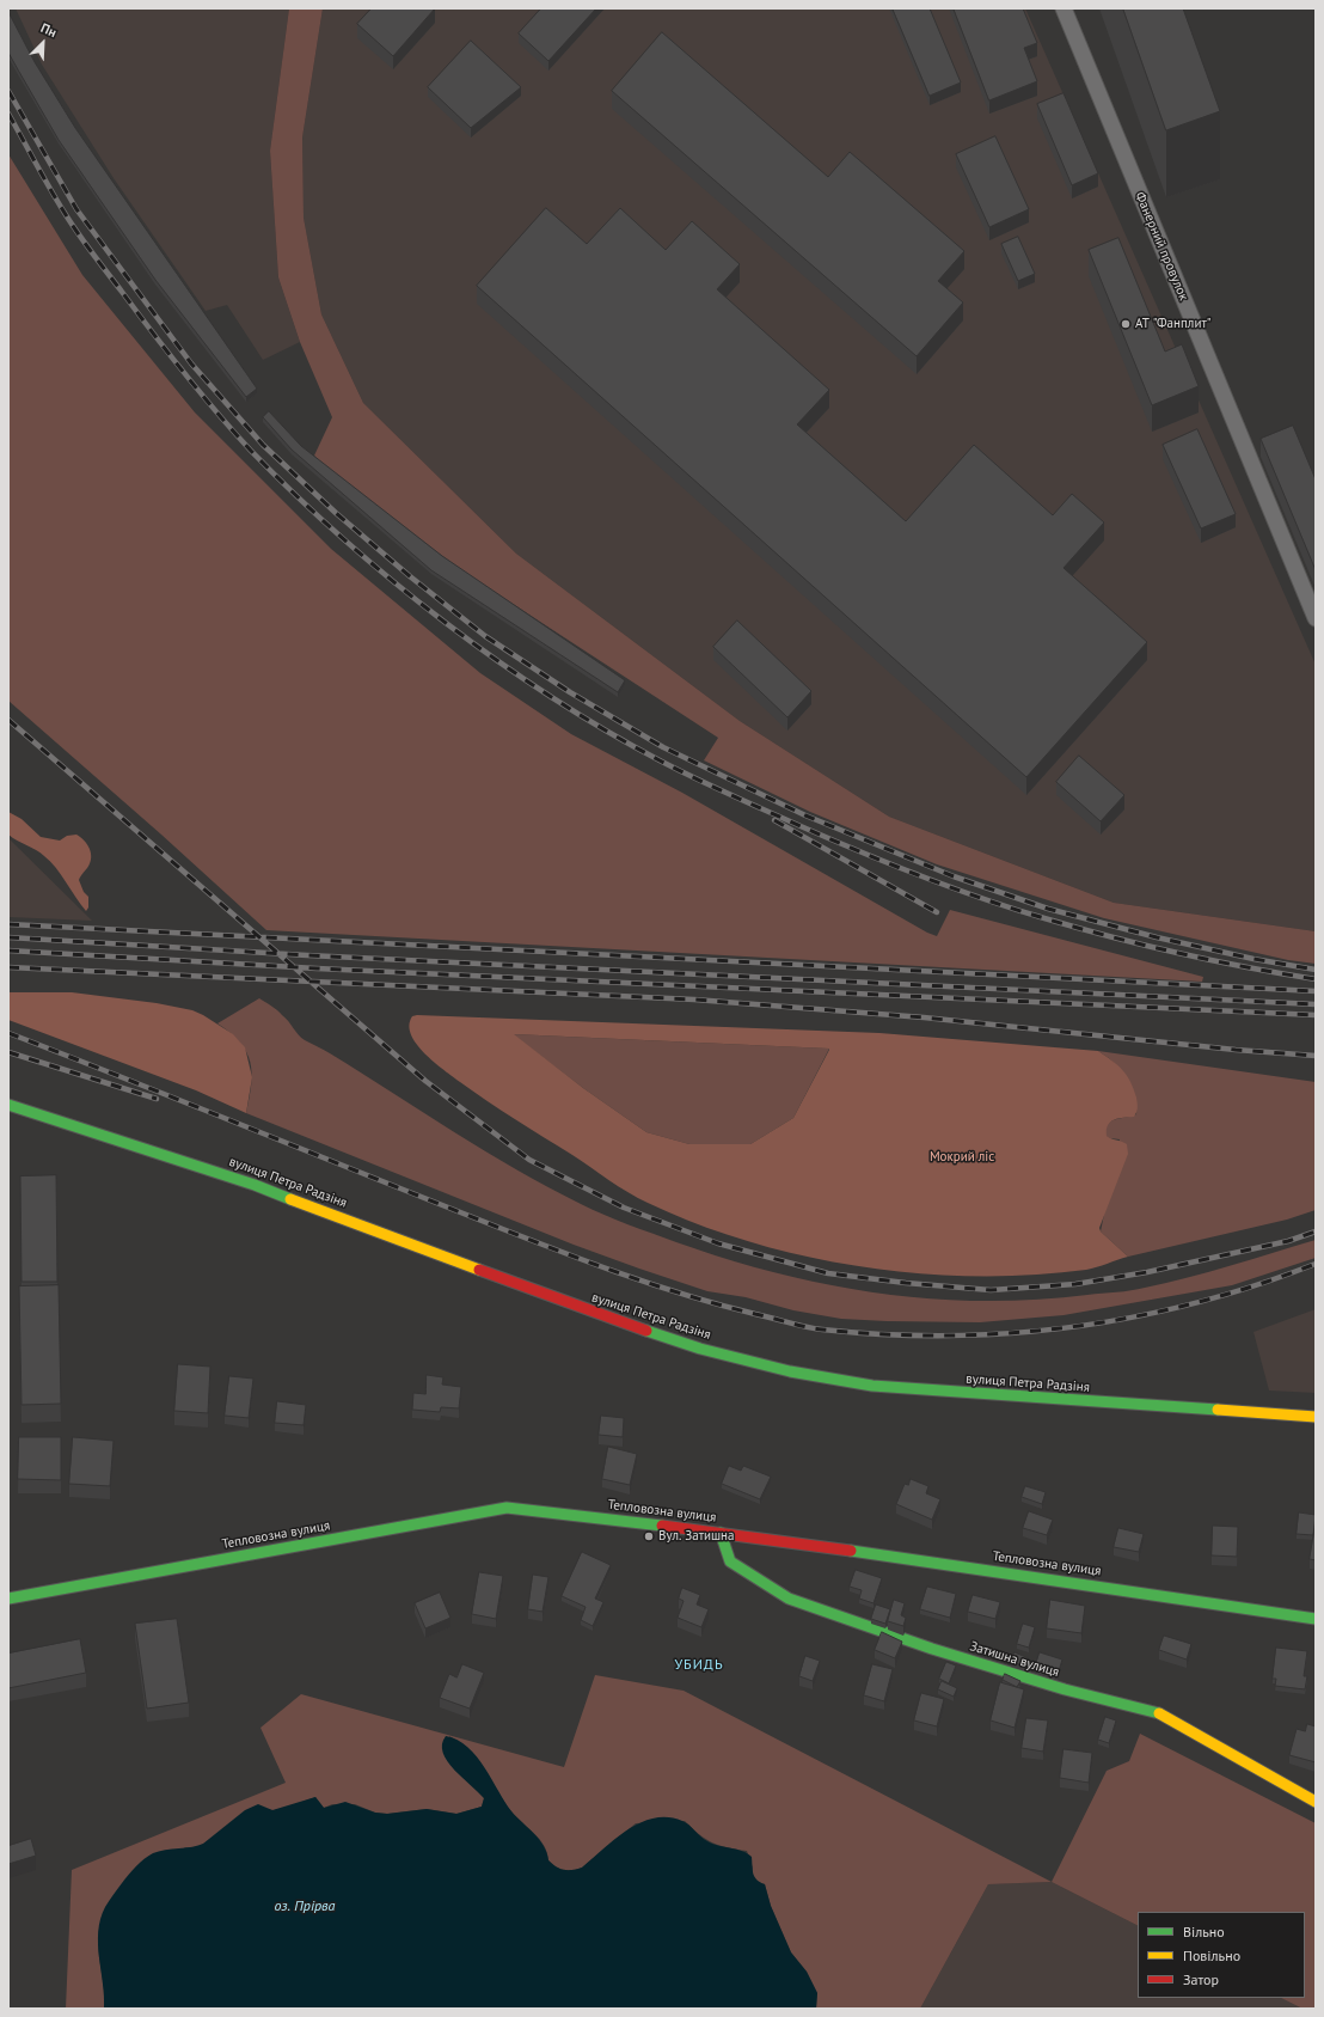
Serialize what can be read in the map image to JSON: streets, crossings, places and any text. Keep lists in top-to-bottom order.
{
  "streets": {
    "street": [
      "Фанерний провулок",
      "вулиця Петра Радзіня",
      "Тепловозна вулиця",
      "Затишна вулиця"
    ]
  },
  "crossings": [
    ["Тепловозна вулиця", "Затишна вулиця"]
  ],
  "districts": ["УБИДЬ"],
  "water": ["оз. Прірва"],
  "parks": ["Мокрий ліс"],
  "places": ["АТ \"Фанплит\"", "Вул. Затишна"],
  "legend": ["Вільно", "Повільно", "Затор"],
  "north": "top right"
}
